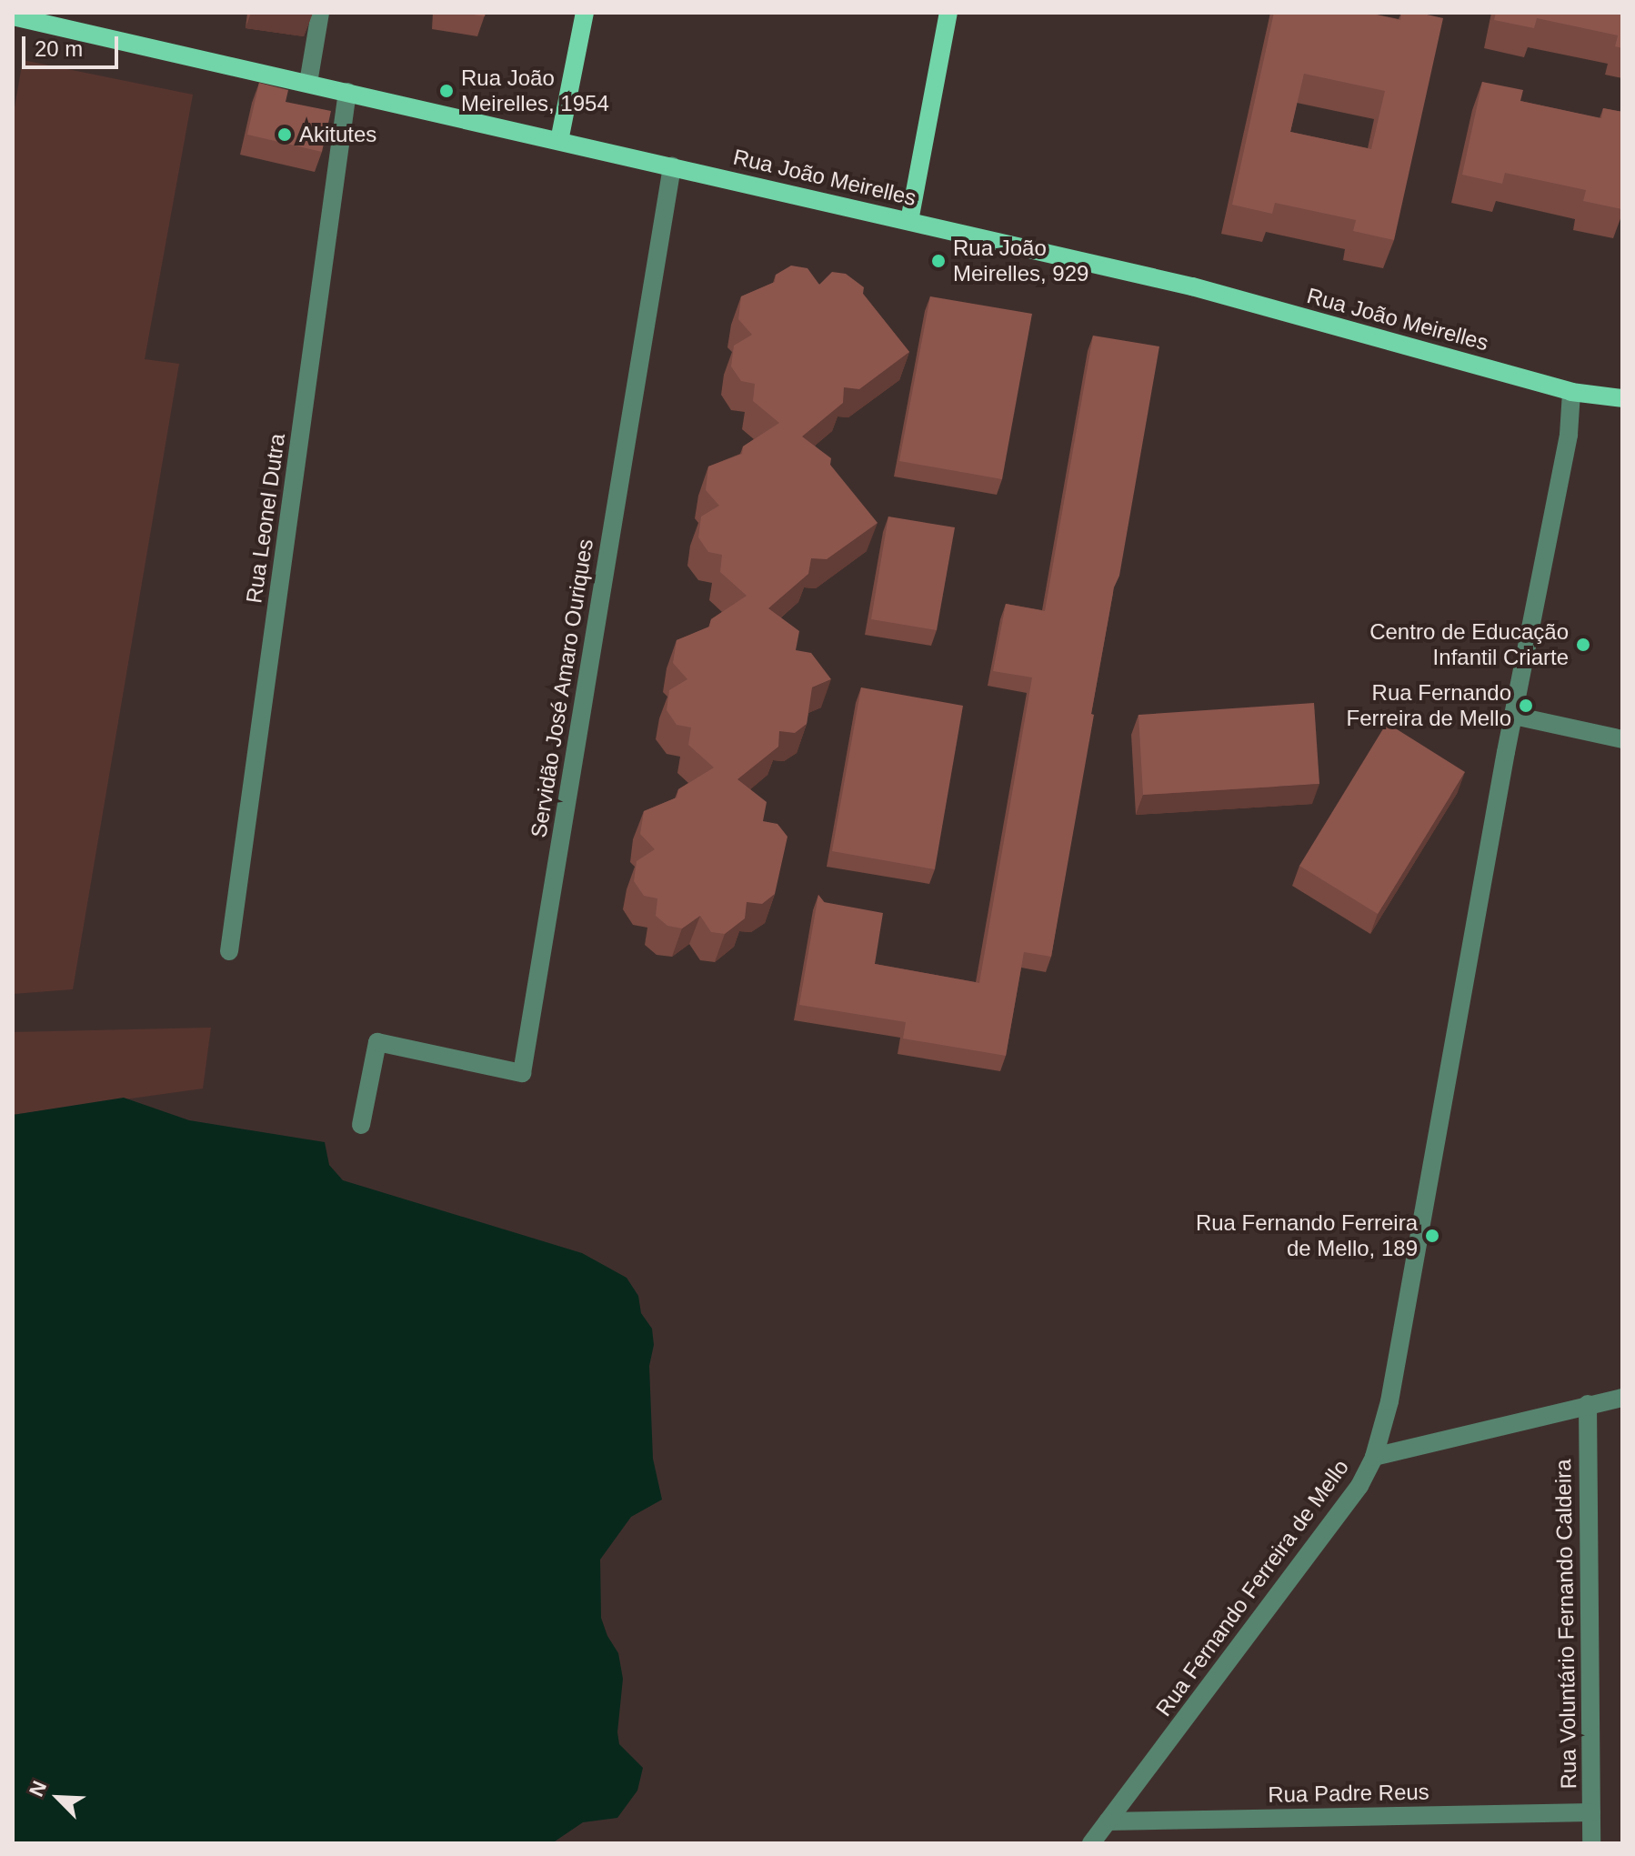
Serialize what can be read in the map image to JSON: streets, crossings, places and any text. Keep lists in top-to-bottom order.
{
  "streets": {
    "main road": ["Rua João Meirelles"],
    "street": [
      "Rua Leonel Dutra",
      "Servidão José Amaro Ouriques",
      "Rua Fernando Ferreira de Mello",
      "Rua Voluntário Fernando Caldeira",
      "Rua Padre Reus"
    ]
  },
  "crossings": [
    ["Rua João Meirelles", "Rua Leonel Dutra"],
    ["Rua João Meirelles", "Servidão José Amaro Ouriques"],
    ["Rua João Meirelles", "Rua Fernando Ferreira de Mello"],
    ["Rua Fernando Ferreira de Mello", "Rua Padre Reus"],
    ["Rua Voluntário Fernando Caldeira", "Rua Padre Reus"]
  ],
  "places": [
    "Rua João Meirelles, 1954",
    "Akitutes",
    "Rua João Meirelles, 929",
    "Centro de Educação Infantil Criarte",
    "Rua Fernando Ferreira de Mello",
    "Rua Fernando Ferreira de Mello, 189"
  ],
  "scale_bar": "20 m",
  "north": "top left"
}
